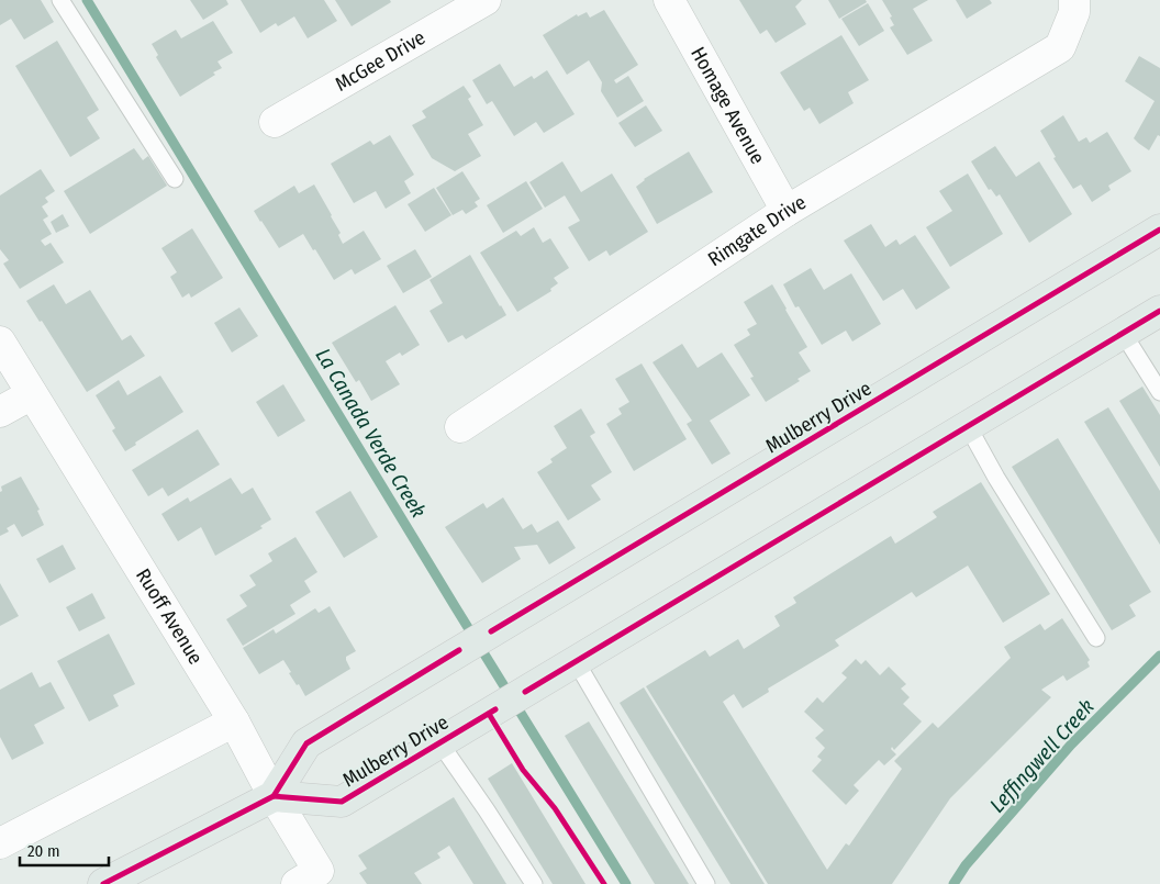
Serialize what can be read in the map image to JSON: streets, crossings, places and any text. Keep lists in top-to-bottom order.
{
  "streets": {
    "main road": ["Mulberry Drive"],
    "street": [
      "McGee Drive",
      "Homage Avenue",
      "Rimgate Drive",
      "Ruoff Avenue"
    ]
  },
  "crossings": [
    ["Homage Avenue", "Rimgate Drive"],
    ["Mulberry Drive", "Ruoff Avenue"]
  ],
  "water": ["La Canada Verde Creek", "Leffingwell Creek"],
  "scale_bar": "20 m"
}
